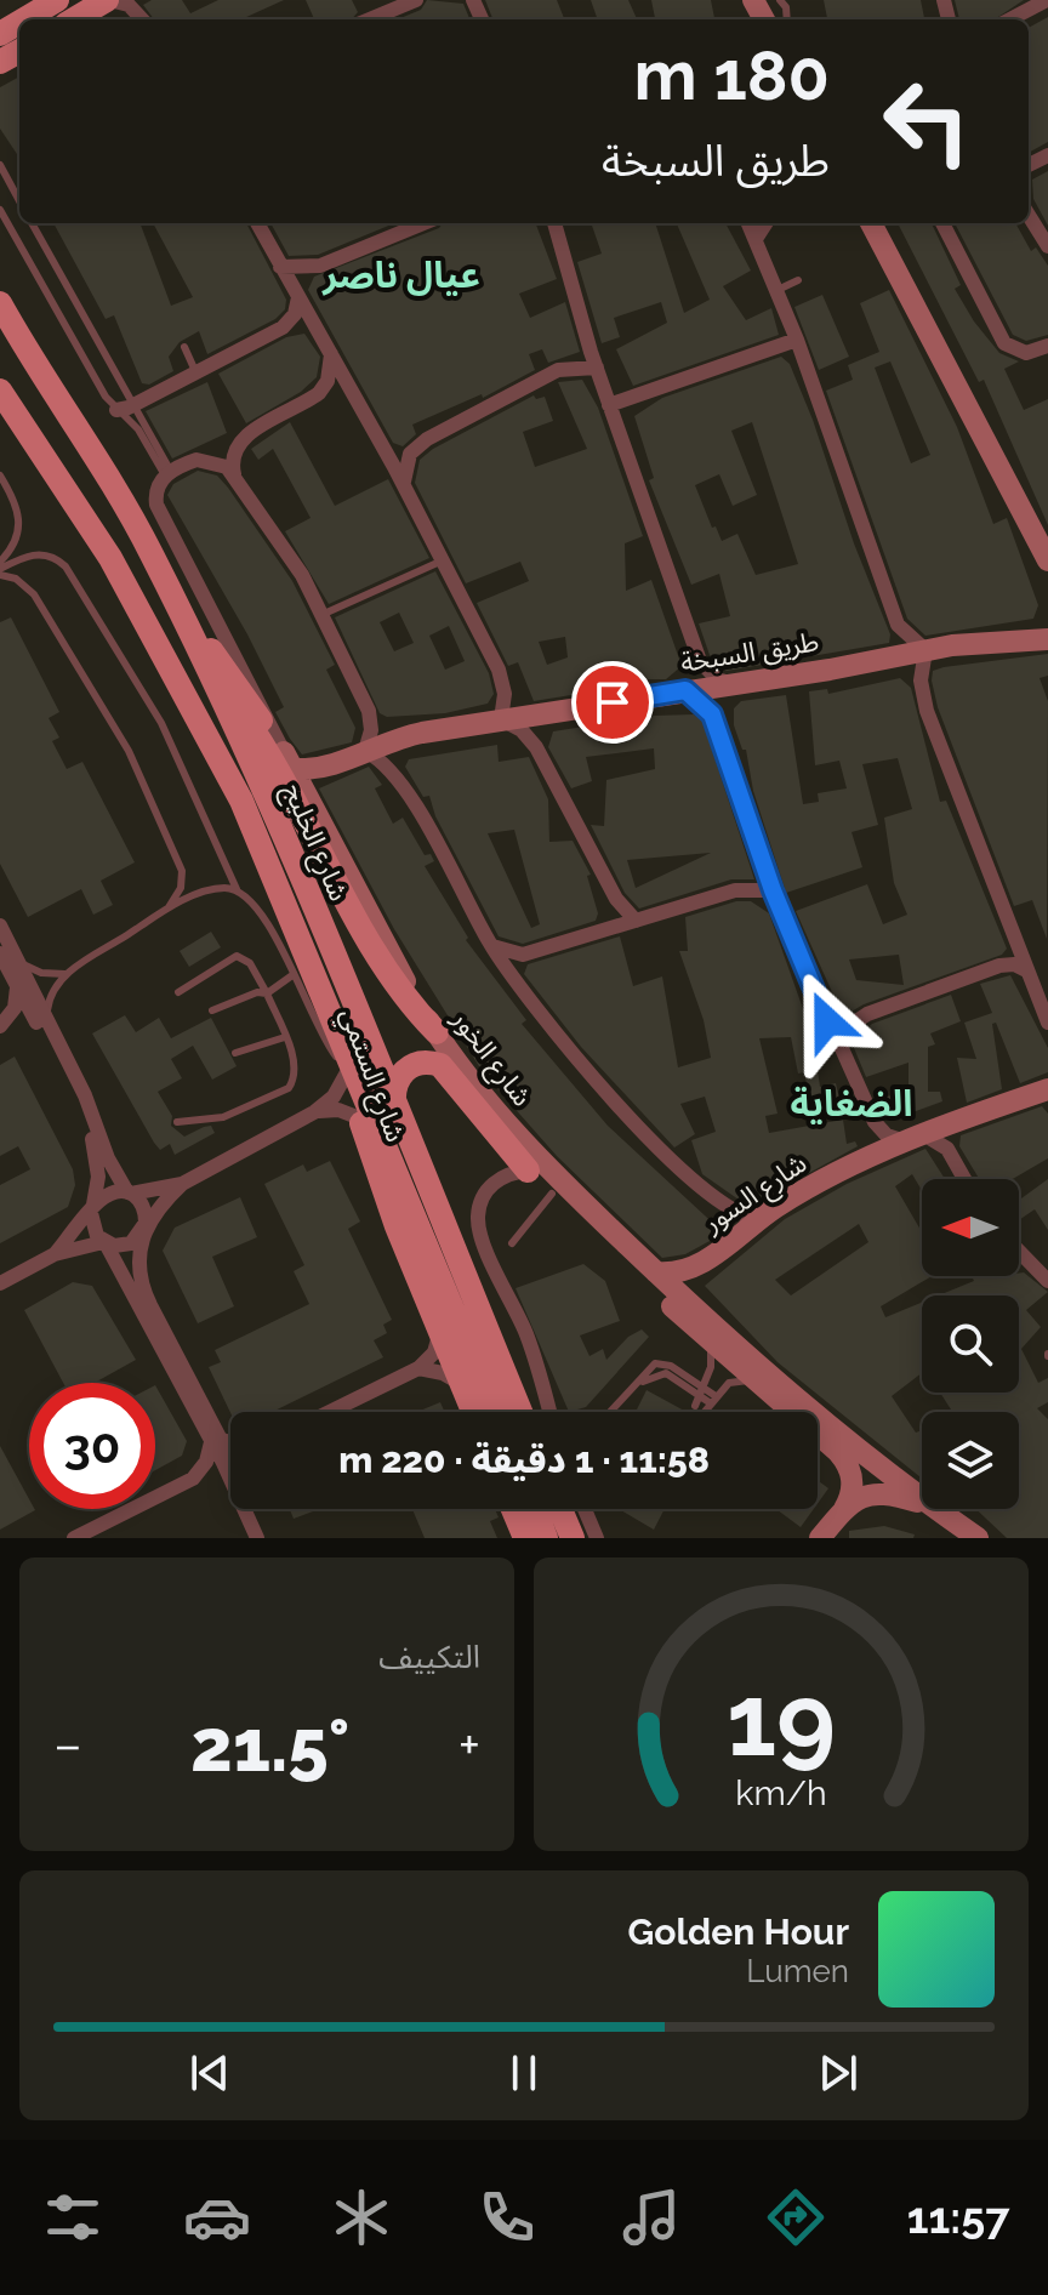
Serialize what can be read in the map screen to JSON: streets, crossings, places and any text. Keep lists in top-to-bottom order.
{
  "streets": {
    "main road": ["شارع الخليج", "شارع الستمي"],
    "street": ["طريق السبخة", "شارع الخور", "شارع السور"]
  },
  "crossings": [
    ["طريق السبخة", "شارع الخور"],
    ["شارع الخليج", "شارع الستمي"],
    ["شارع الخور", "شارع السور"]
  ],
  "districts": ["عيال ناصر", "الضغاية"],
  "north": "left",
  "page": {
    "turn": ["180 m", "طريق السبخة"],
    "limit": "30",
    "trip": "11:58 · 1 دقيقة · 220 m",
    "tile": "التكييف",
    "heat": ["−", "21.5°", "+"],
    "song": ["Golden Hour", "Lumen"],
    "tabs": "11:57",
    "gauge": ["19", "km/h"]
  }
}
